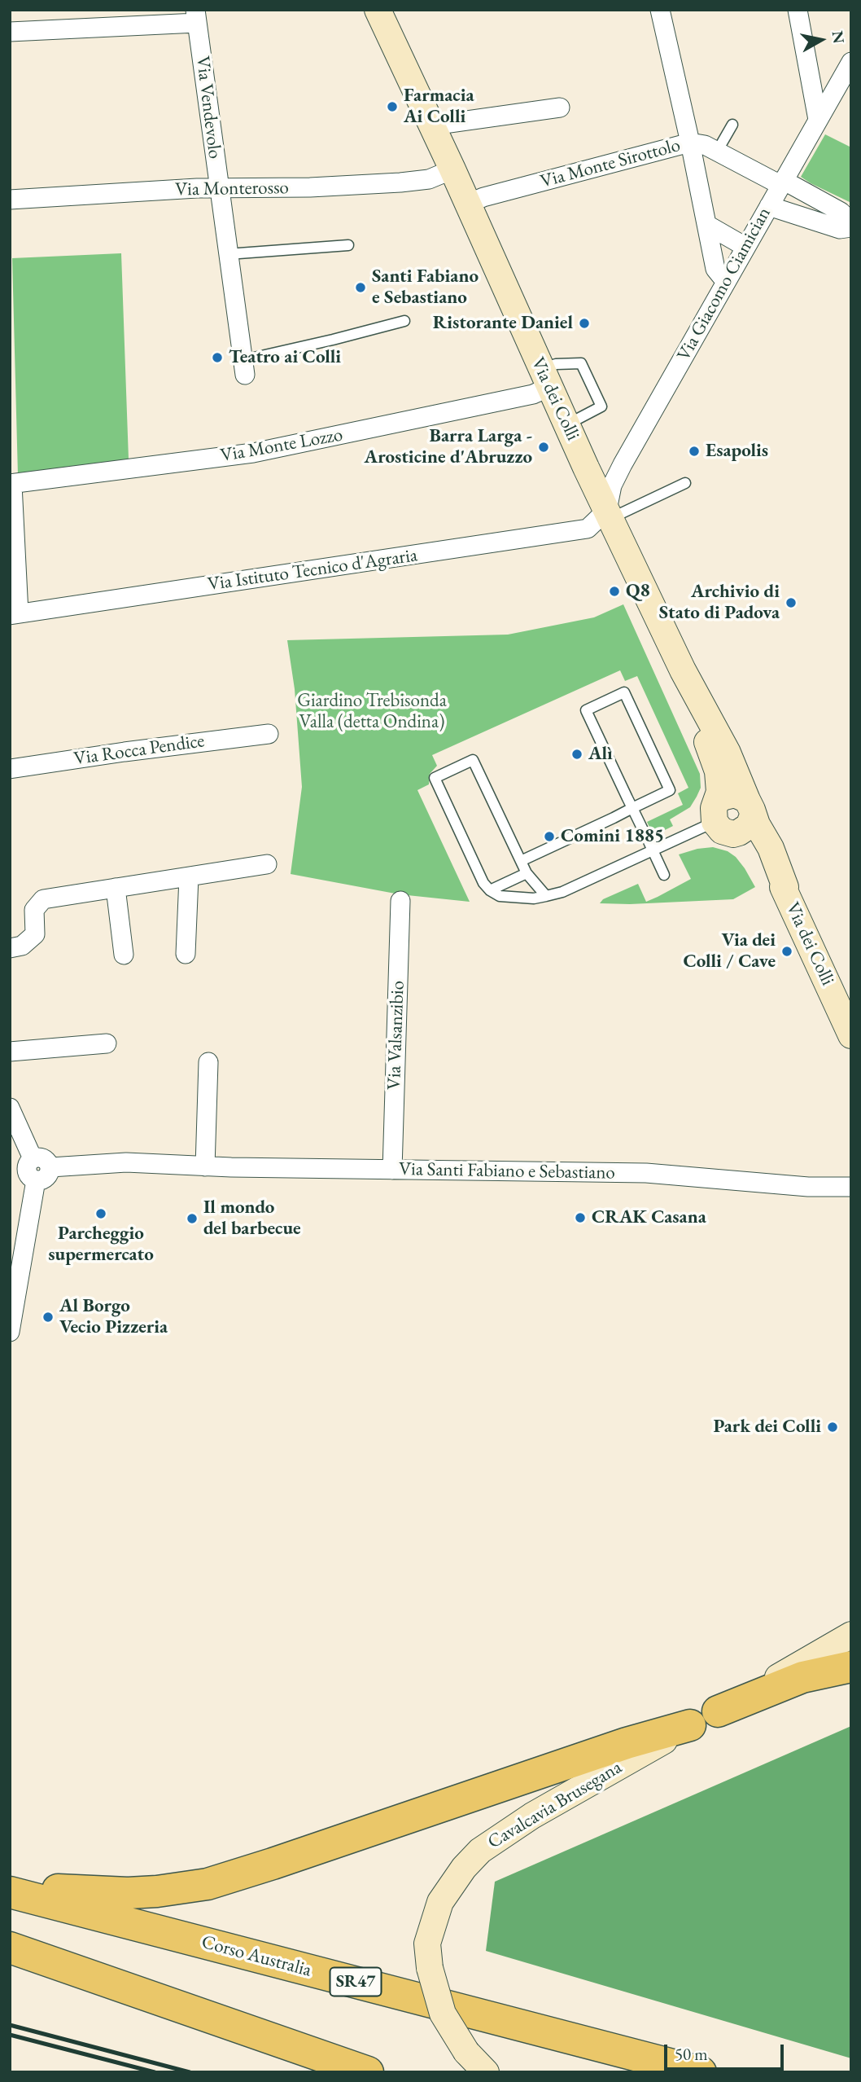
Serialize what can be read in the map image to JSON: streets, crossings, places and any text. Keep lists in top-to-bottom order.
{
  "streets": {
    "highway": ["Corso Australia", "SR47"],
    "main road": ["Via dei Colli", "Cavalcavia Brusegana"],
    "street": [
      "Via Vendevolo",
      "Via Monte Sirottolo",
      "Via Monterosso",
      "Via Giacomo Ciamician",
      "Via Monte Lozzo",
      "Via Istituto Tecnico d'Agraria",
      "Via Rocca Pendice",
      "Via Valsanzibio",
      "Via Santi Fabiano e Sebastiano"
    ]
  },
  "crossings": [
    ["Via Vendevolo", "Via Monterosso"],
    ["Via Monte Sirottolo", "Via Giacomo Ciamician"],
    ["Via Monte Sirottolo", "Via dei Colli"],
    ["Via Monterosso", "Via dei Colli"],
    ["Via Giacomo Ciamician", "Via dei Colli"],
    ["Via Giacomo Ciamician", "Via Istituto Tecnico d'Agraria"],
    ["Via dei Colli", "Via Monte Lozzo"],
    ["Via dei Colli", "Via Istituto Tecnico d'Agraria"],
    ["Via Valsanzibio", "Via Santi Fabiano e Sebastiano"]
  ],
  "parks": ["Giardino Trebisonda Valla (detta Ondina)"],
  "places": [
    "Farmacia Ai Colli",
    "Santi Fabiano e Sebastiano",
    "Ristorante Daniel",
    "Teatro ai Colli",
    "Barra Larga - Arosticine d'Abruzzo",
    "Esapolis",
    "Q8",
    "Archivio di Stato di Padova",
    "Alì",
    "Comini 1885",
    "Via dei Colli / Cave",
    "Parcheggio supermercato",
    "CRAK Casana",
    "Il mondo del barbecue",
    "Al Borgo Vecio Pizzeria",
    "Park dei Colli"
  ],
  "scale_bar": "50 m",
  "north": "right"
}
